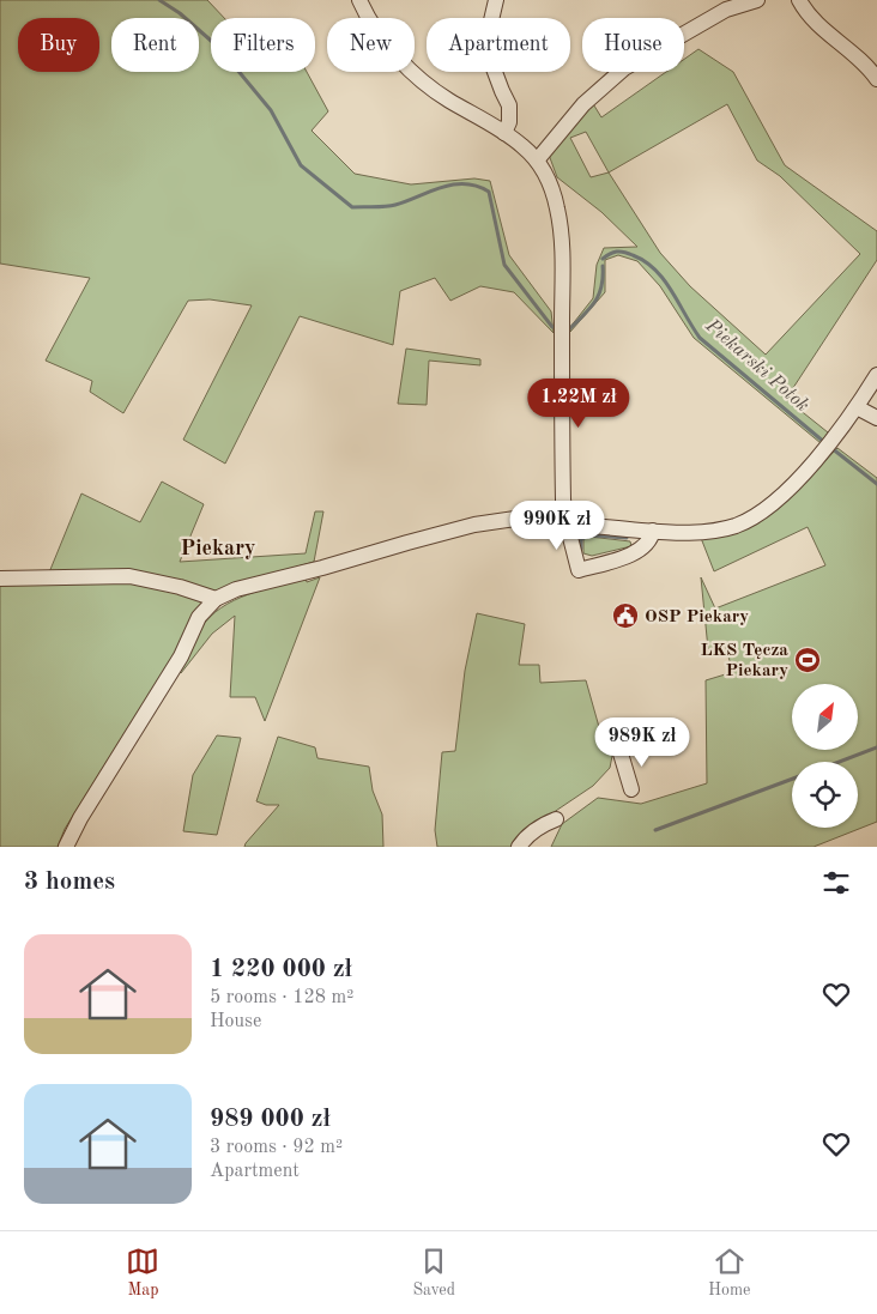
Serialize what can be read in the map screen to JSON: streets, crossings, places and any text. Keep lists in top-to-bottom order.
{
  "districts": ["Piekary"],
  "water": ["Piekarski Potok"],
  "places": {
    "public building": ["OSP Piekary"],
    "sports": ["LKS Tęcza Piekary"]
  },
  "north": "top right",
  "page": {
    "chip": [
      "Buy",
      "Rent",
      "Filters",
      "New",
      "Apartment",
      "House"
    ],
    "price": ["1.22M zł", "990K zł", "989K zł"],
    "heading": "3 homes",
    "list": [
      {
        "name": "1 220 000 zł",
        "note": "5 rooms · 128 m² · House"
      },
      {
        "name": "989 000 zł",
        "note": "3 rooms · 92 m² · Apartment"
      }
    ],
    "tabs": ["Map", "Saved", "Home"]
  }
}
